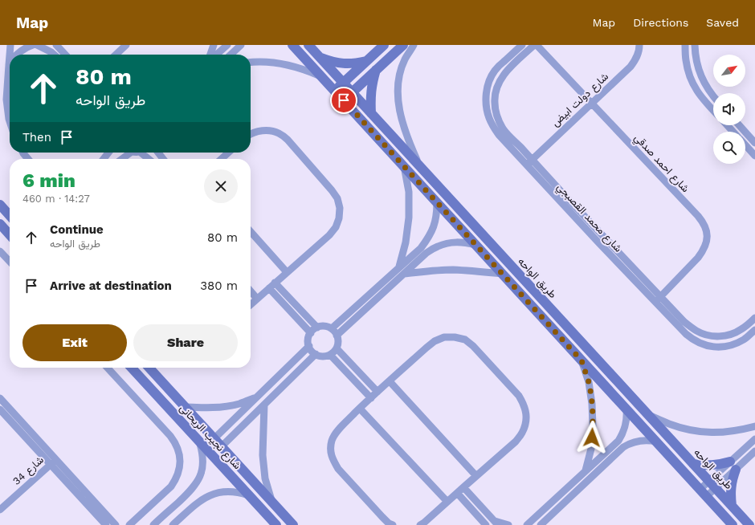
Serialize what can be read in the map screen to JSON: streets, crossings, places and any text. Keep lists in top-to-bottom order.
{
  "streets": {
    "street": [
      "شارع دولت ابيض",
      "شارع احمد صدقي",
      "شارع محمد القصبجي",
      "طريق الواحه",
      "شارع نجيب الريحانى",
      "شارع 34"
    ]
  },
  "crossings": [
    ["شارع دولت ابيض", "شارع احمد صدقي"],
    ["شارع دولت ابيض", "شارع محمد القصبجي"],
    ["شارع احمد صدقي", "شارع محمد القصبجي"]
  ],
  "north": "top right",
  "page": {
    "header": "Map",
    "nav": ["Map", "Directions", "Saved"],
    "turn": ["80 m", "طريق الواحه"],
    "then": "Then",
    "heading": ["6 min", "460 m · 14:27"],
    "list": [
      {
        "name": "Continue",
        "note": "طريق الواحه",
        "value": "80 m"
      },
      {
        "name": "Arrive at destination",
        "value": "380 m"
      }
    ],
    "buttons": ["Exit", "Share"]
  }
}
